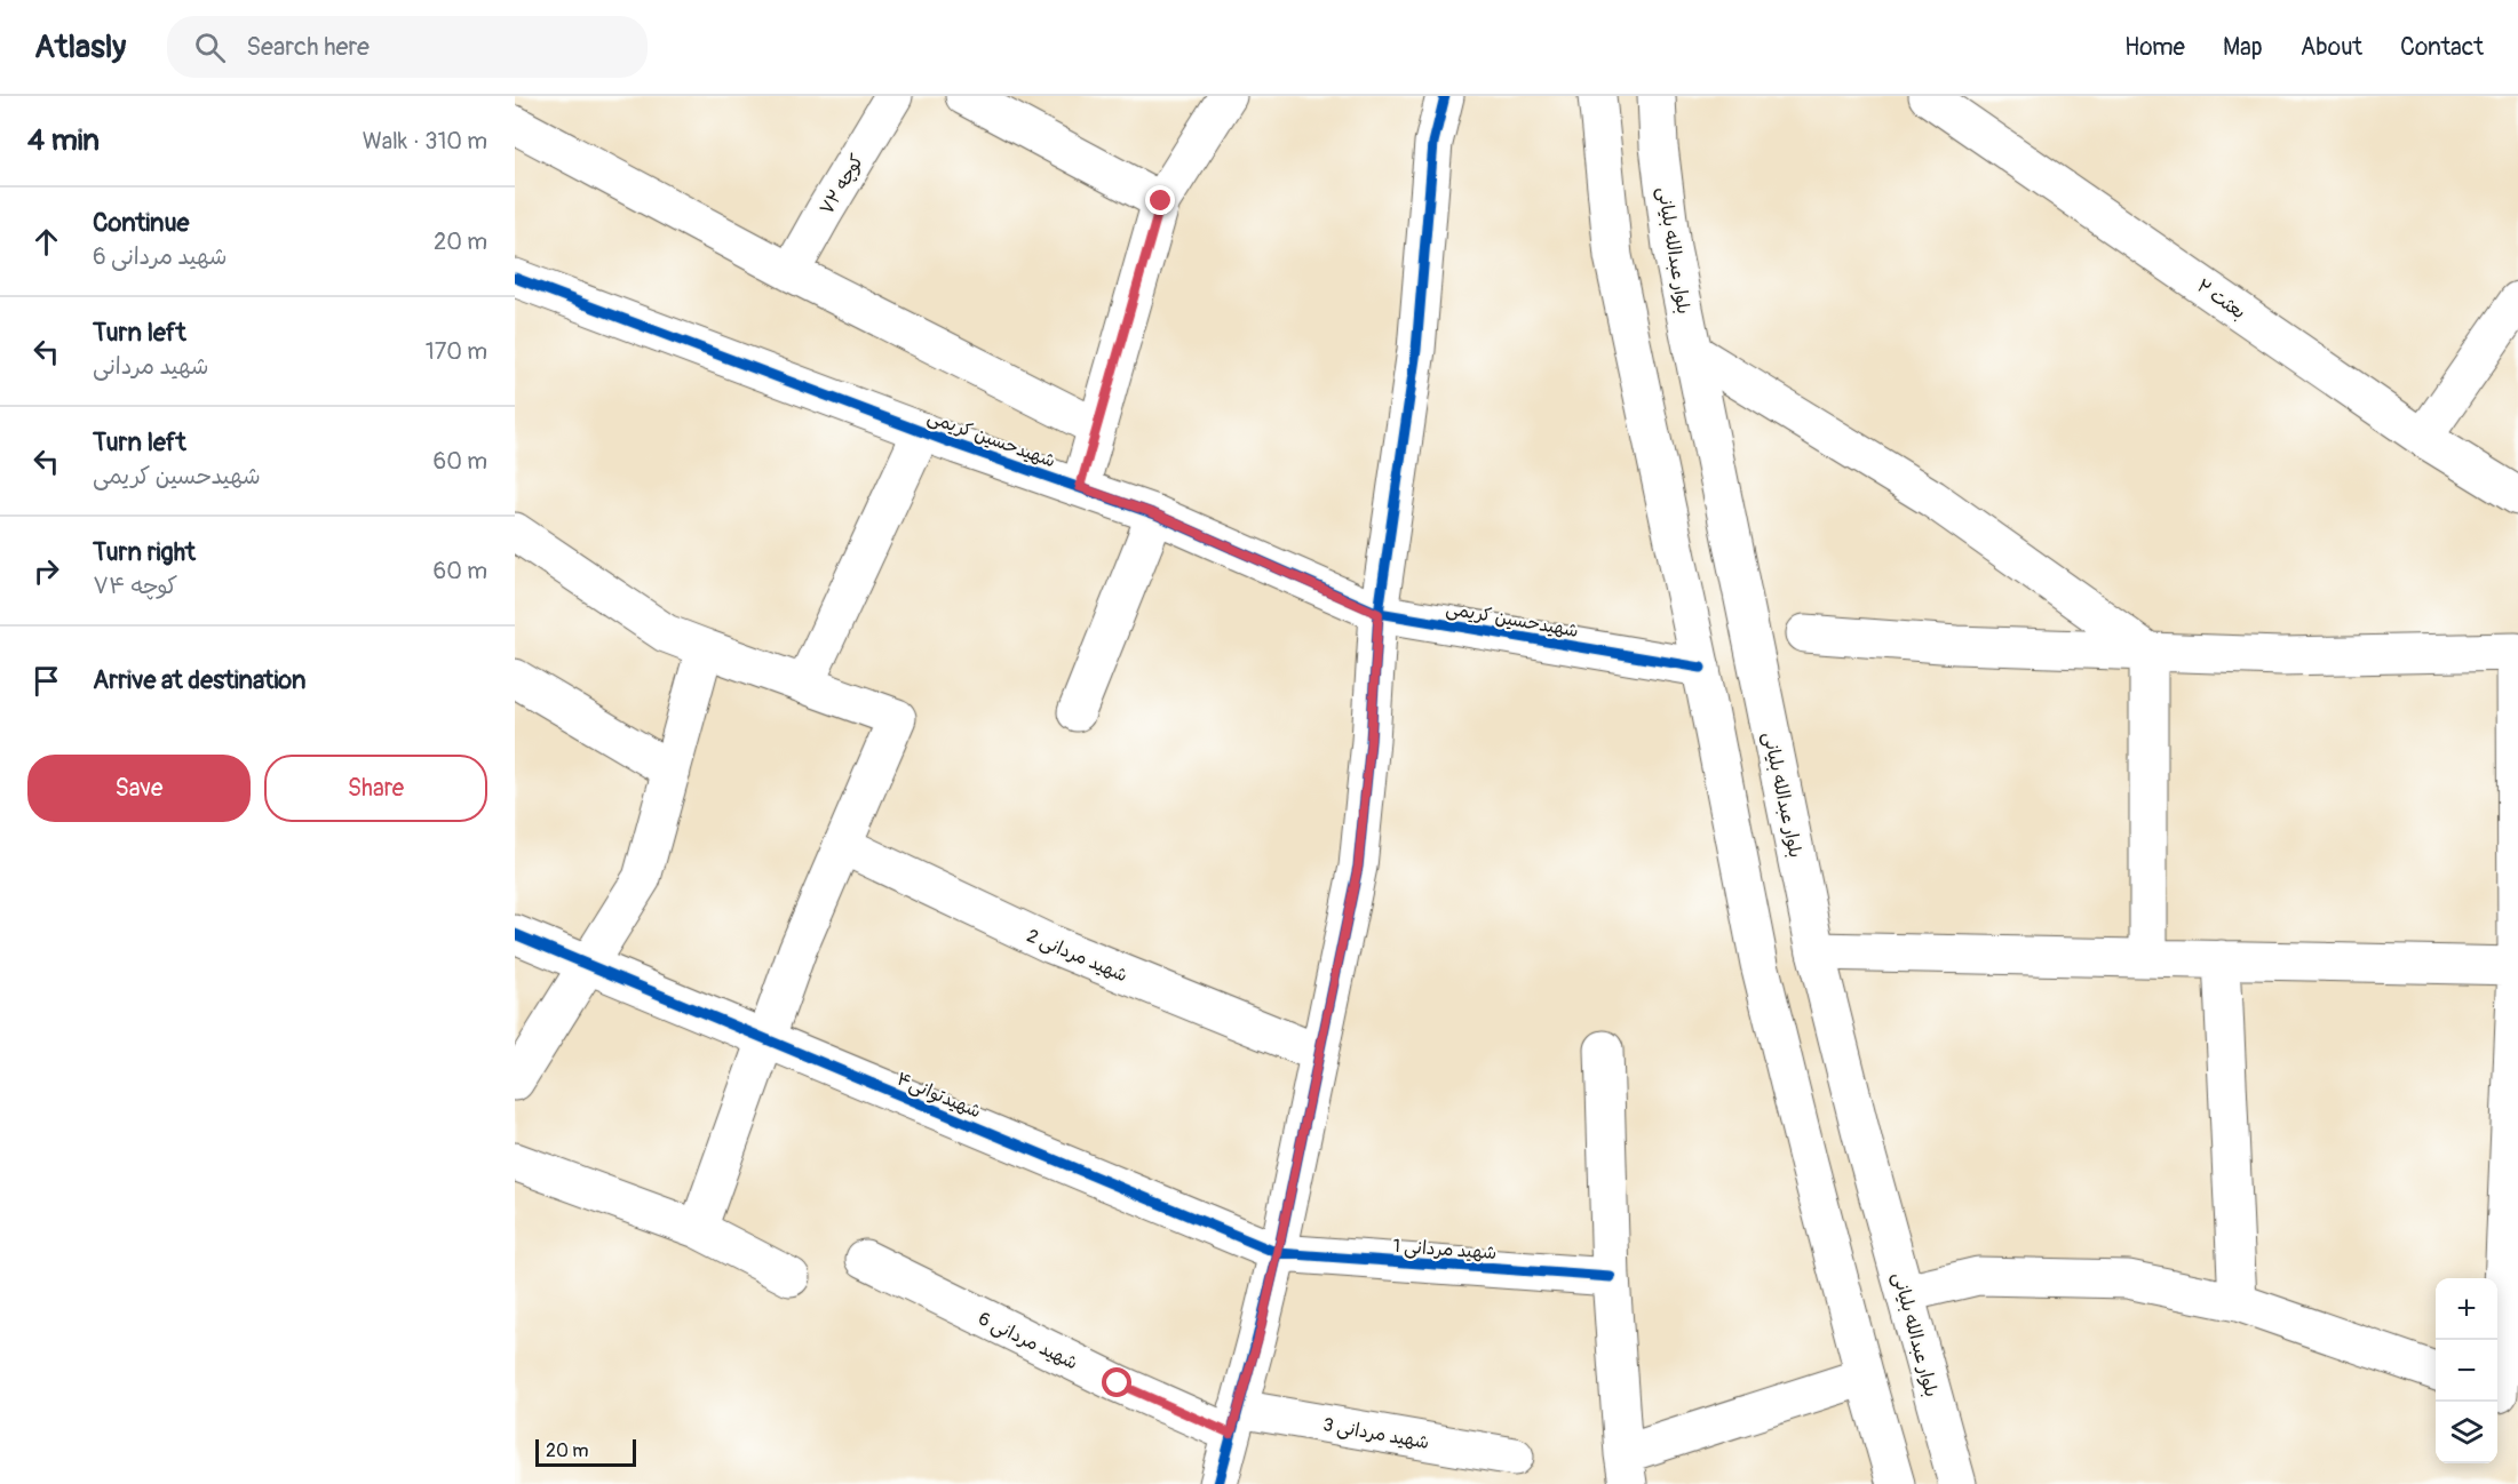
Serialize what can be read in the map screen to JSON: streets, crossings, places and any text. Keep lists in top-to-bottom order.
{
  "streets": {
    "street": [
      "کوچه ۷۲",
      "بلوار عبدالله بلیانی",
      "بعثت ۲",
      "شهیدحسین کریمی",
      "شهید مردانی 2",
      "شهیدتوانی۴",
      "شهید مردانی 1",
      "شهید مردانی 6",
      "شهید مردانی 3"
    ]
  },
  "crossings": [
    ["شهیدتوانی۴", "شهید مردانی 1"],
    ["شهید مردانی 6", "شهید مردانی 3"]
  ],
  "scale_bar": "20 m",
  "page": {
    "header": "Atlasly",
    "search": "Search here",
    "nav": [
      "Home",
      "Map",
      "About",
      "Contact"
    ],
    "heading": ["4 min", "Walk · 310 m"],
    "list": [
      ["Continue", "شهید مردانی 6", "20 m"],
      ["Turn left", "شهید مردانی", "170 m"],
      ["Turn left", "شهیدحسین کریمی", "60 m"],
      ["Turn right", "کوچه ۷۴", "60 m"],
      "Arrive at destination"
    ],
    "buttons": ["Save", "Share"],
    "map_buttons": ["+", "−"],
    "scale": "20 m"
  }
}
